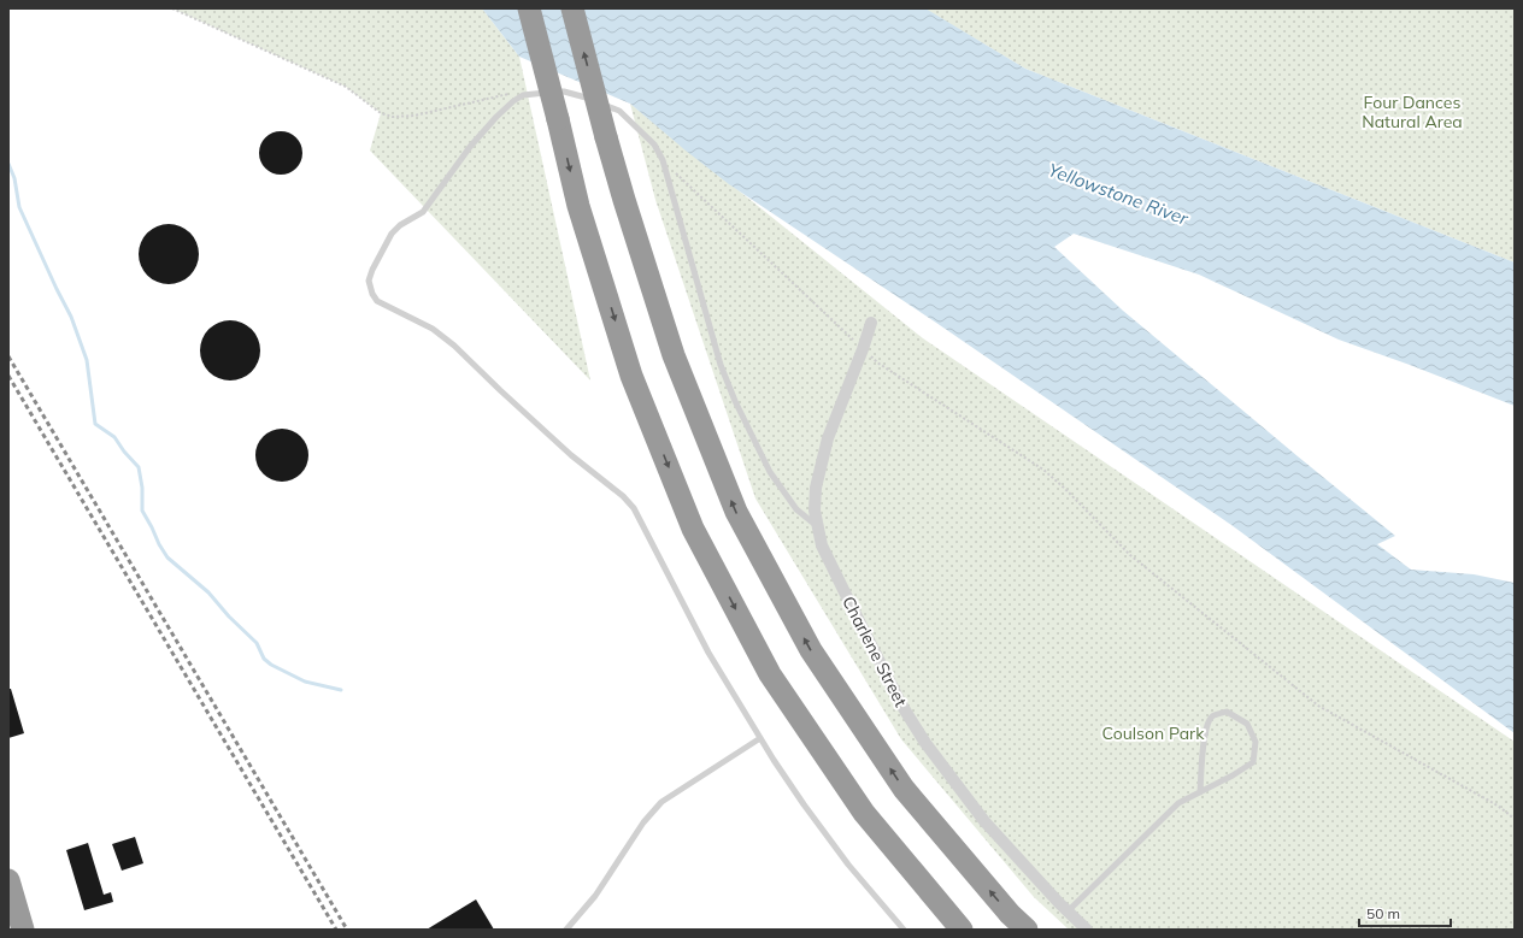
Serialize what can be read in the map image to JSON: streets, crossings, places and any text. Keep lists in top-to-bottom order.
{
  "streets": {
    "street": ["Charlene Street"]
  },
  "water": ["Yellowstone River"],
  "parks": ["Four Dances Natural Area", "Coulson Park"],
  "scale_bar": "50 m"
}
